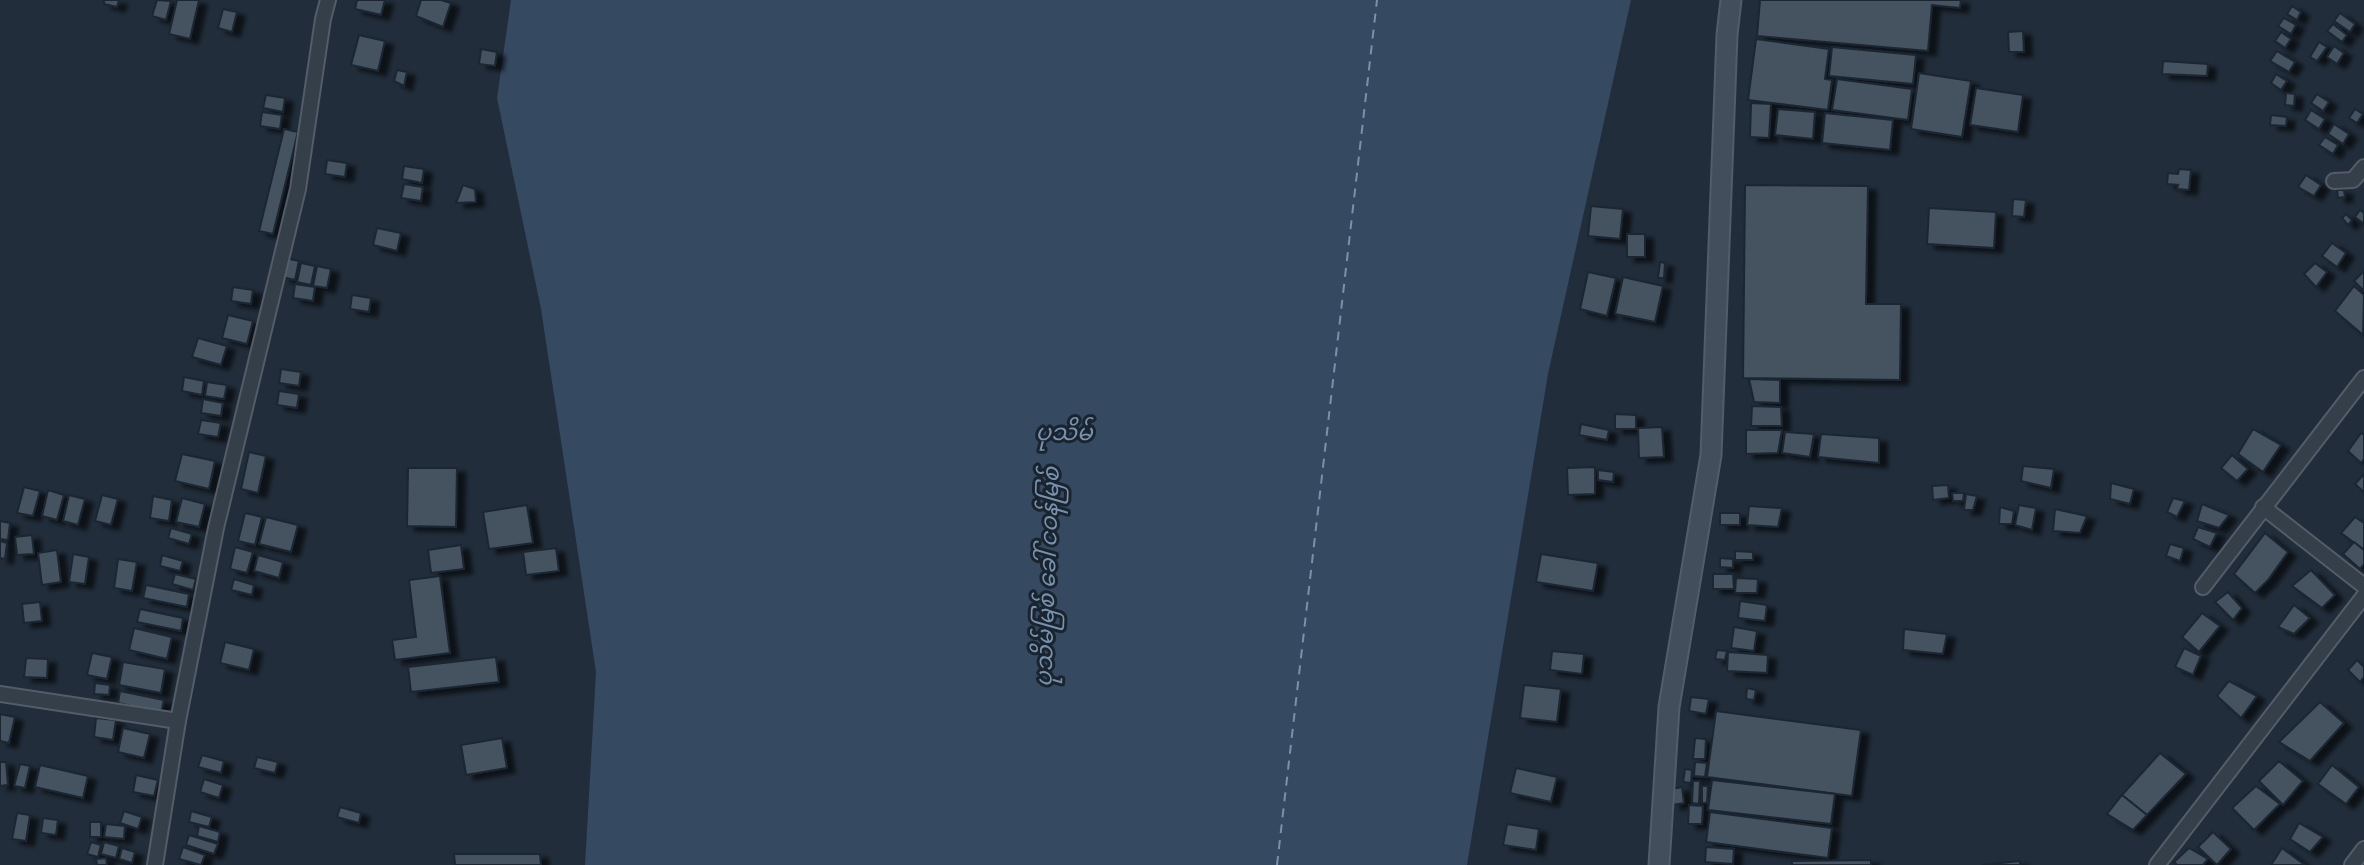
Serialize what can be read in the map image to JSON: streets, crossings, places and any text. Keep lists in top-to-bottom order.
{
  "water": ["ပုသိမ်", "ပုသိမ်မြစ် ခေါ် ငဝန်မြစ်"]
}
